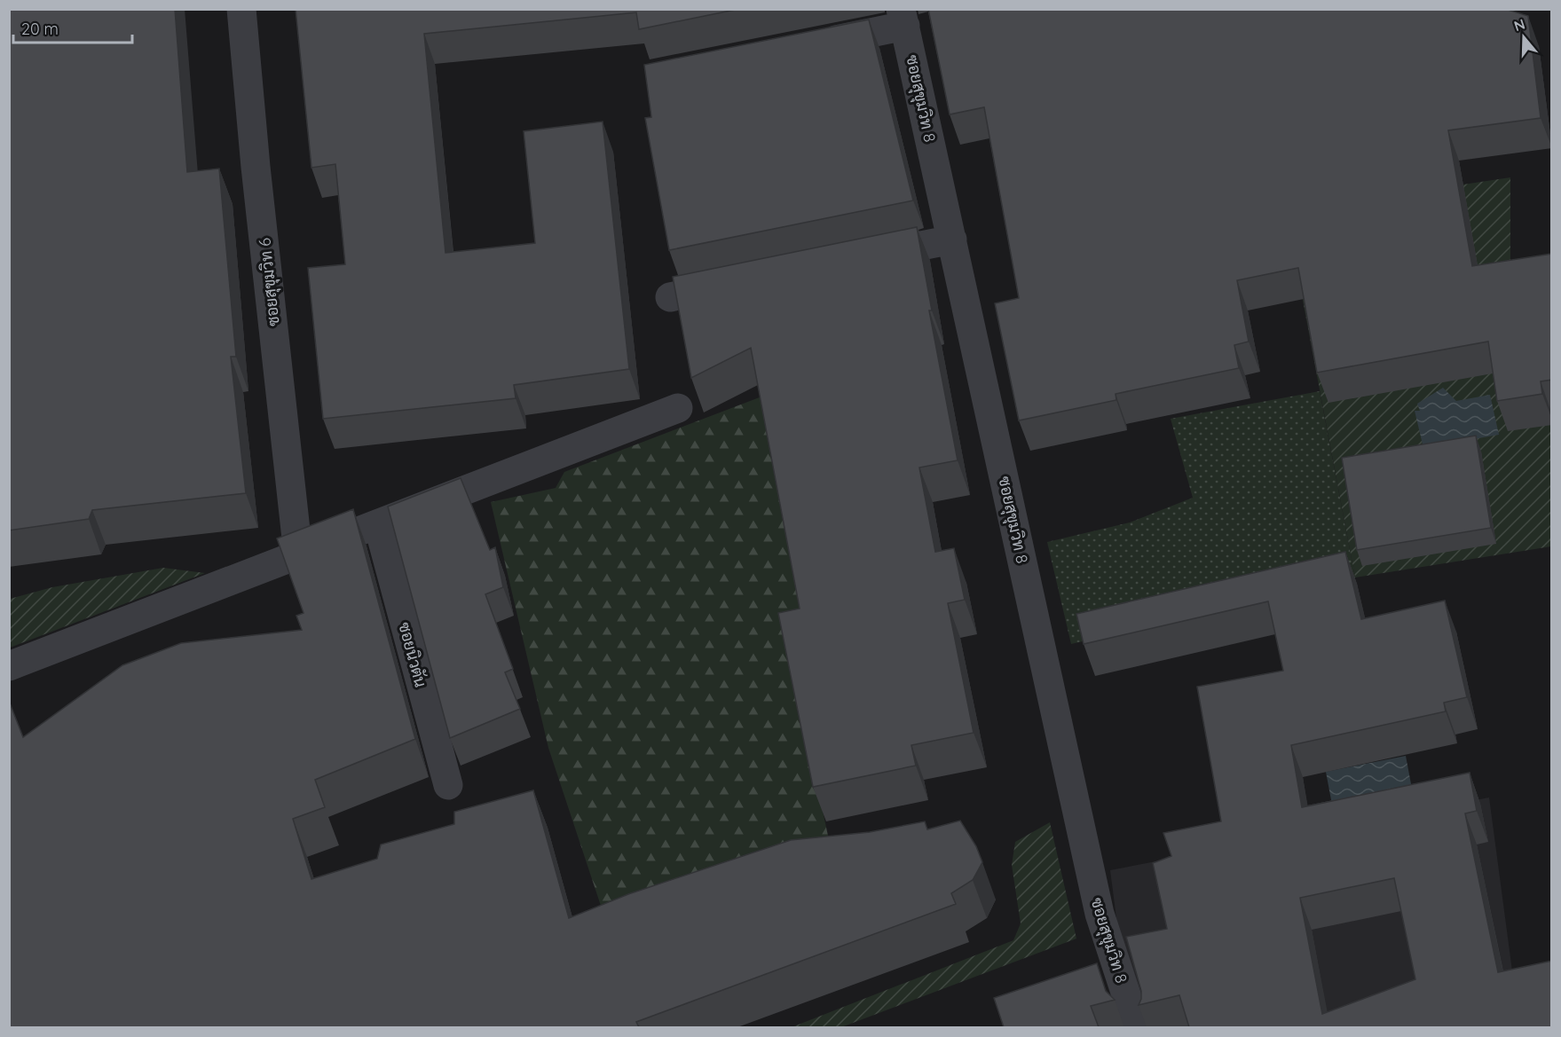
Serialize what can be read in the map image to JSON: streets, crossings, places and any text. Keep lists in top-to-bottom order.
{
  "streets": {
    "street": ["ซอยสุขุมวิท 8", "ซอยสุขุมวิท 6", "ซอยนิวตัน"]
  },
  "scale_bar": "20 m",
  "north": "top"
}
